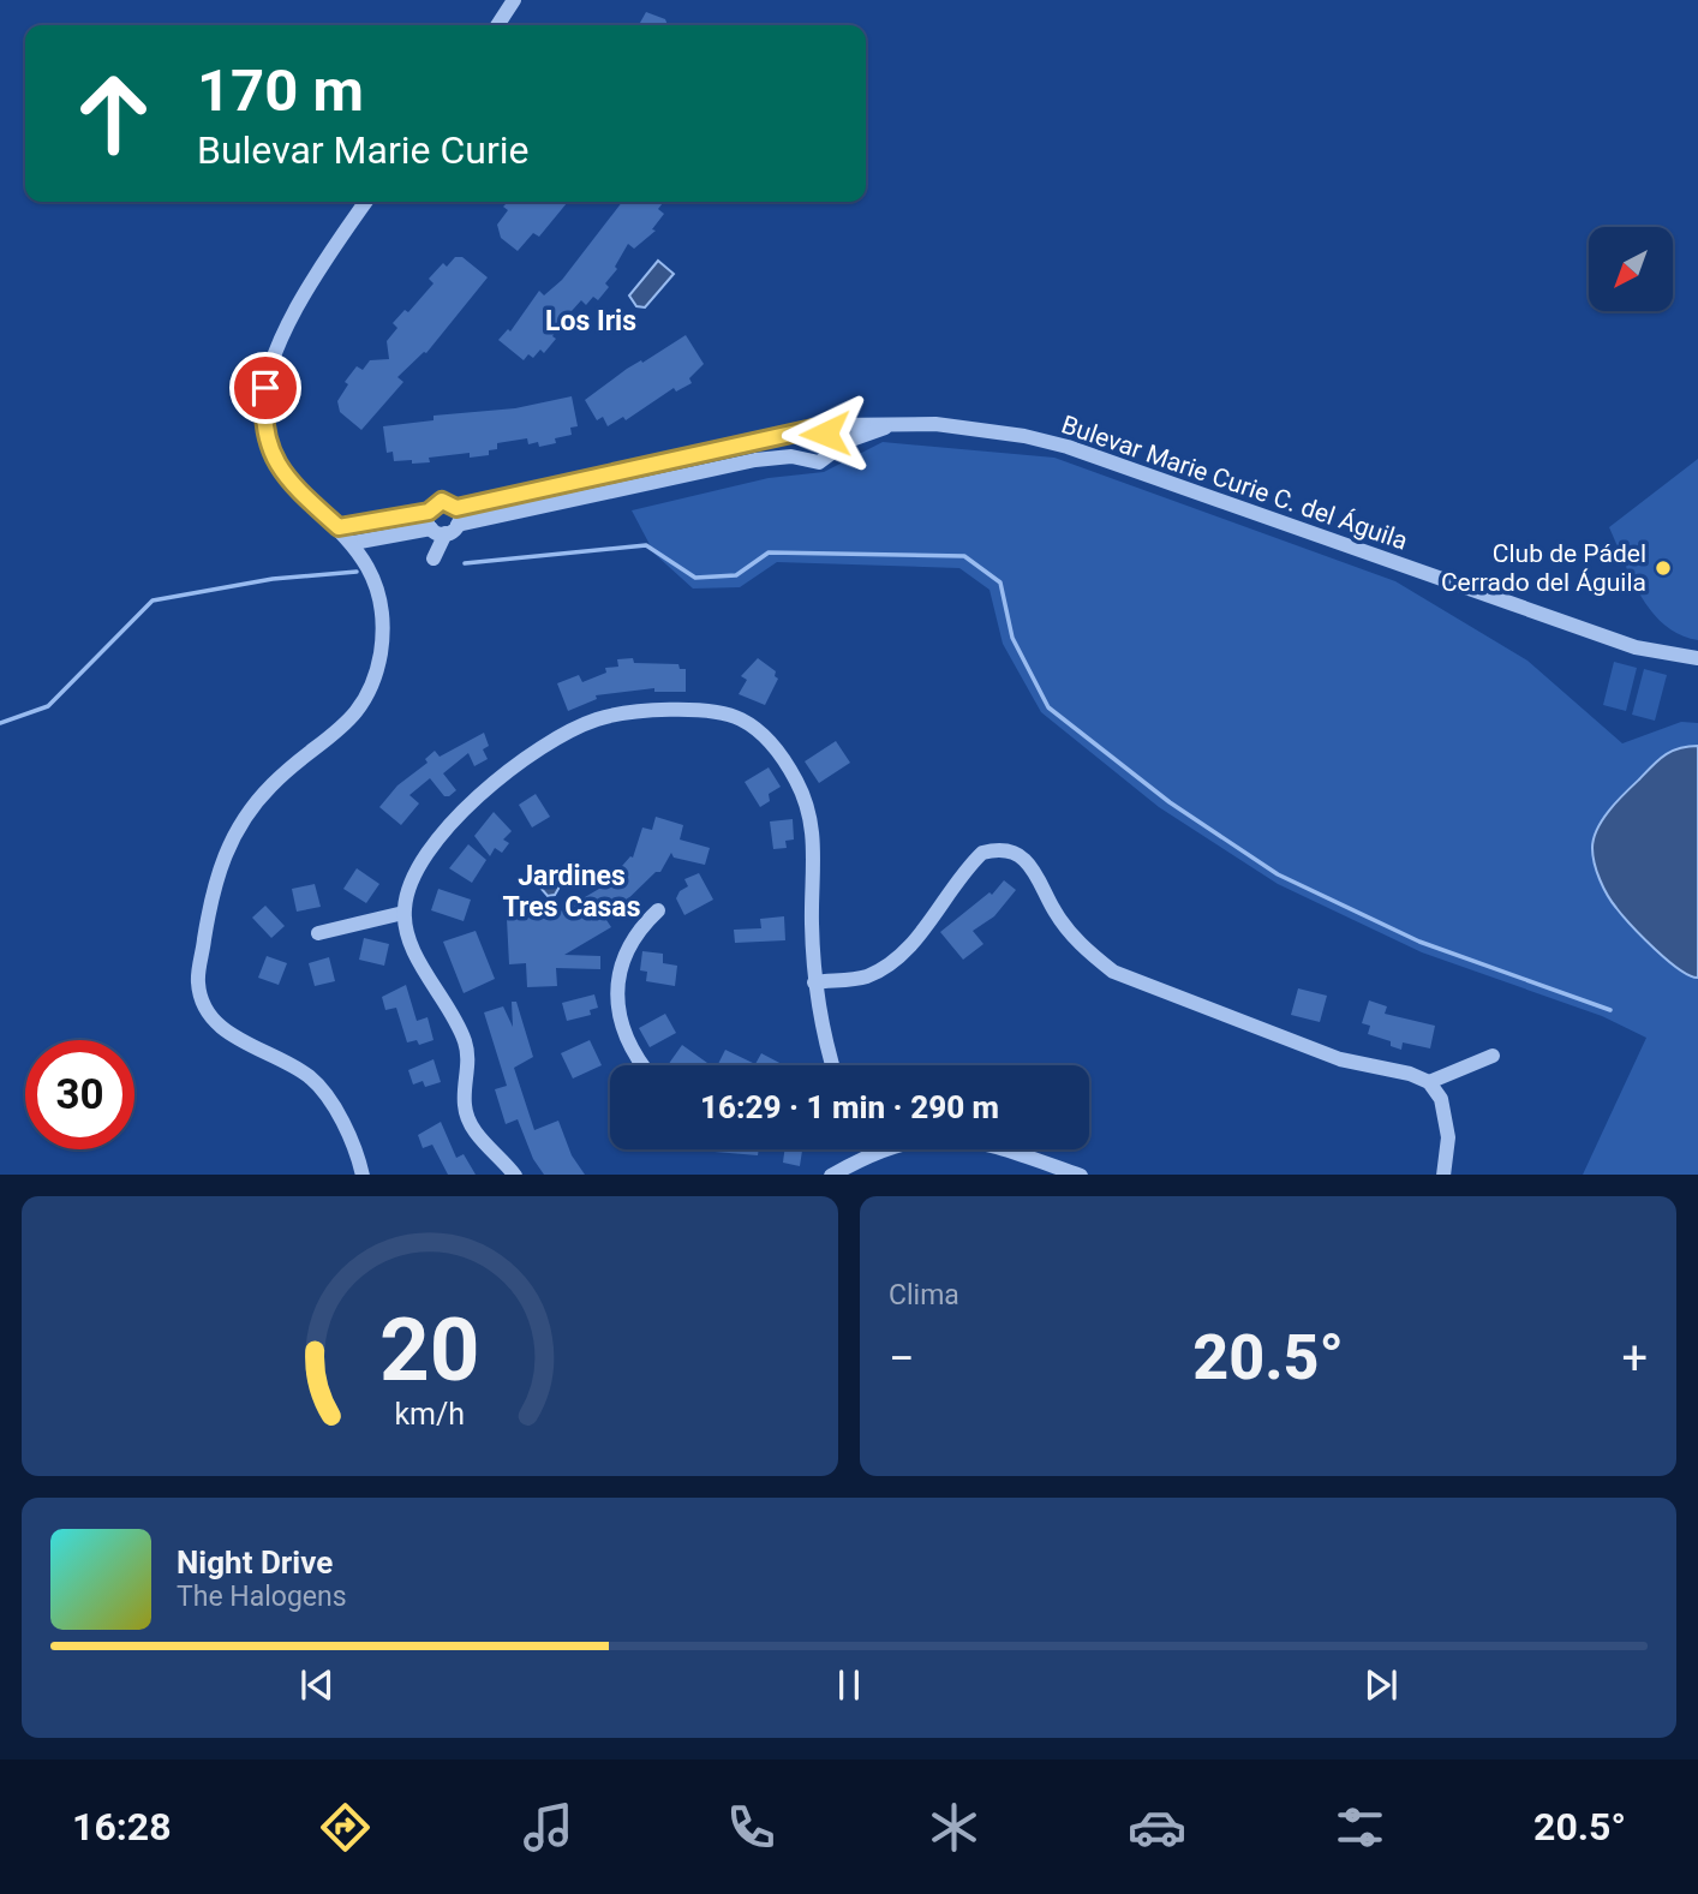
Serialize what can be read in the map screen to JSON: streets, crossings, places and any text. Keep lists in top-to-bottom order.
{
  "streets": {
    "street": ["Bulevar Marie Curie C. del Águila"]
  },
  "districts": ["Los Iris", "Jardines Tres Casas"],
  "places": ["Club de Pádel Cerrado del Águila"],
  "north": "bottom left",
  "page": {
    "turn": ["170 m", "Bulevar Marie Curie"],
    "limit": "30",
    "trip": "16:29 · 1 min · 290 m",
    "tile": "Clima",
    "heat": ["−", "20.5°", "+"],
    "song": ["Night Drive", "The Halogens"],
    "tabs": ["16:28", "20.5°"],
    "gauge": ["20", "km/h"]
  }
}
